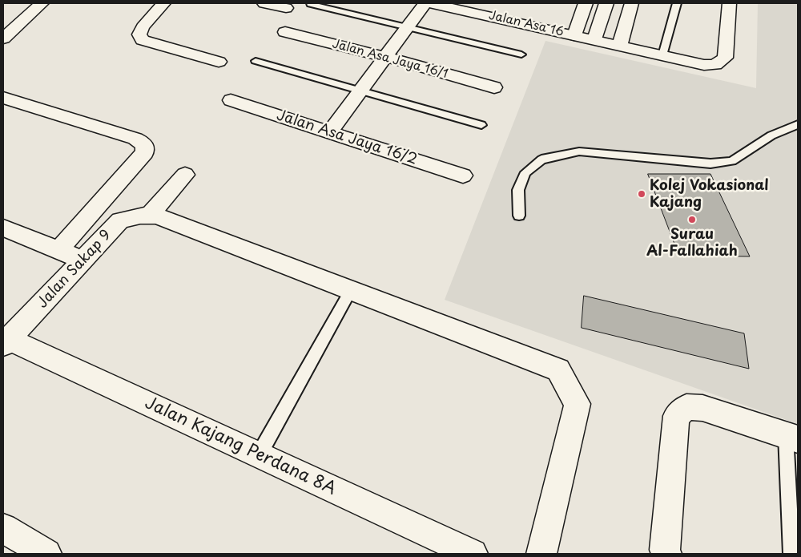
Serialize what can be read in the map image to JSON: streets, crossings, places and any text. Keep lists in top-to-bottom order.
{
  "streets": {
    "street": [
      "Jalan Asa 16",
      "Jalan Asa Jaya 16/1",
      "Jalan Asa Jaya 16/2",
      "Jalan Sakap 9",
      "Jalan Kajang Perdana 8A"
    ]
  },
  "crossings": [
    ["Jalan Sakap 9", "Jalan Kajang Perdana 8A"]
  ],
  "places": ["Kolej Vokasional Kajang", "Surau Al-Fallahiah"]
}
